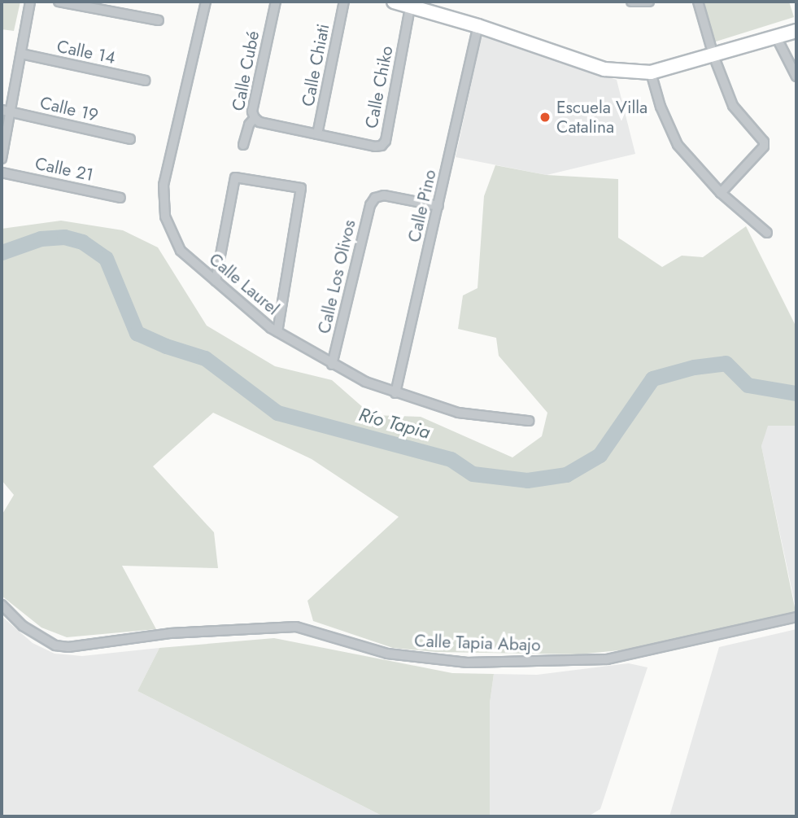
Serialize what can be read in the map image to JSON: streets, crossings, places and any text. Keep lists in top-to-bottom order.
{
  "streets": {
    "street": [
      "Calle 14",
      "Calle Chiati",
      "Calle Cubé",
      "Calle Chiko",
      "Calle 19",
      "Calle 21",
      "Calle Pino",
      "Calle Los Olivos",
      "Calle Laurel",
      "Calle Tapia Abajo"
    ]
  },
  "crossings": [
    ["Calle Chiati", "Calle Chiko"],
    ["Calle Cubé", "Calle Chiko"],
    ["Calle Pino", "Calle Los Olivos"],
    ["Calle Pino", "Calle Laurel"],
    ["Calle Los Olivos", "Calle Laurel"]
  ],
  "water": ["Río Tapia"],
  "places": ["Escuela Villa Catalina"]
}
